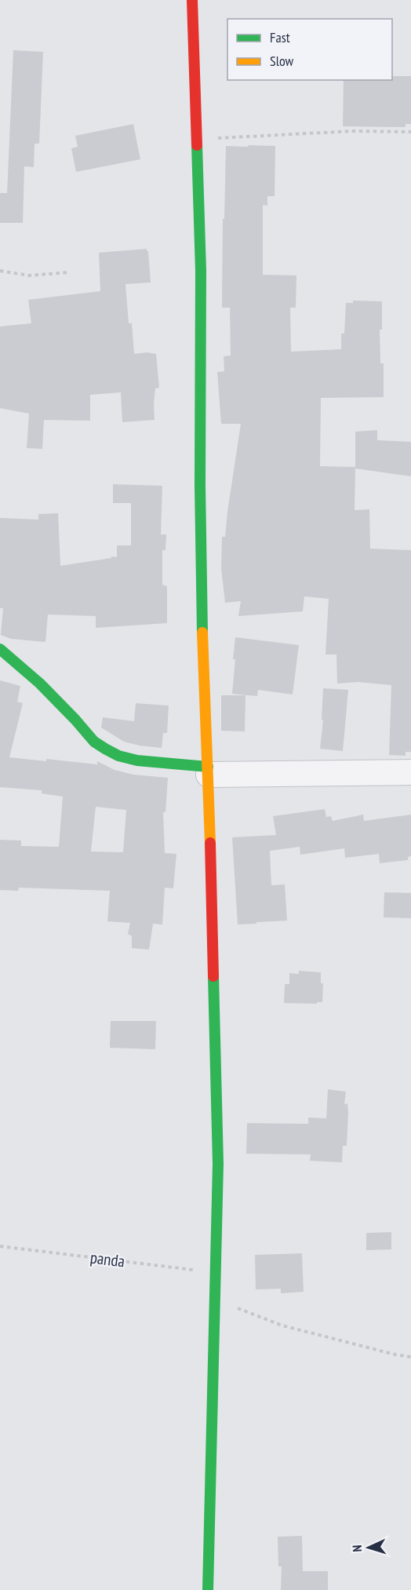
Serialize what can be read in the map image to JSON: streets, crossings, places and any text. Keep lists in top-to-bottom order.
{
  "streets": {
    "path": ["panda"]
  },
  "legend": ["Fast", "Slow"],
  "north": "left"
}
